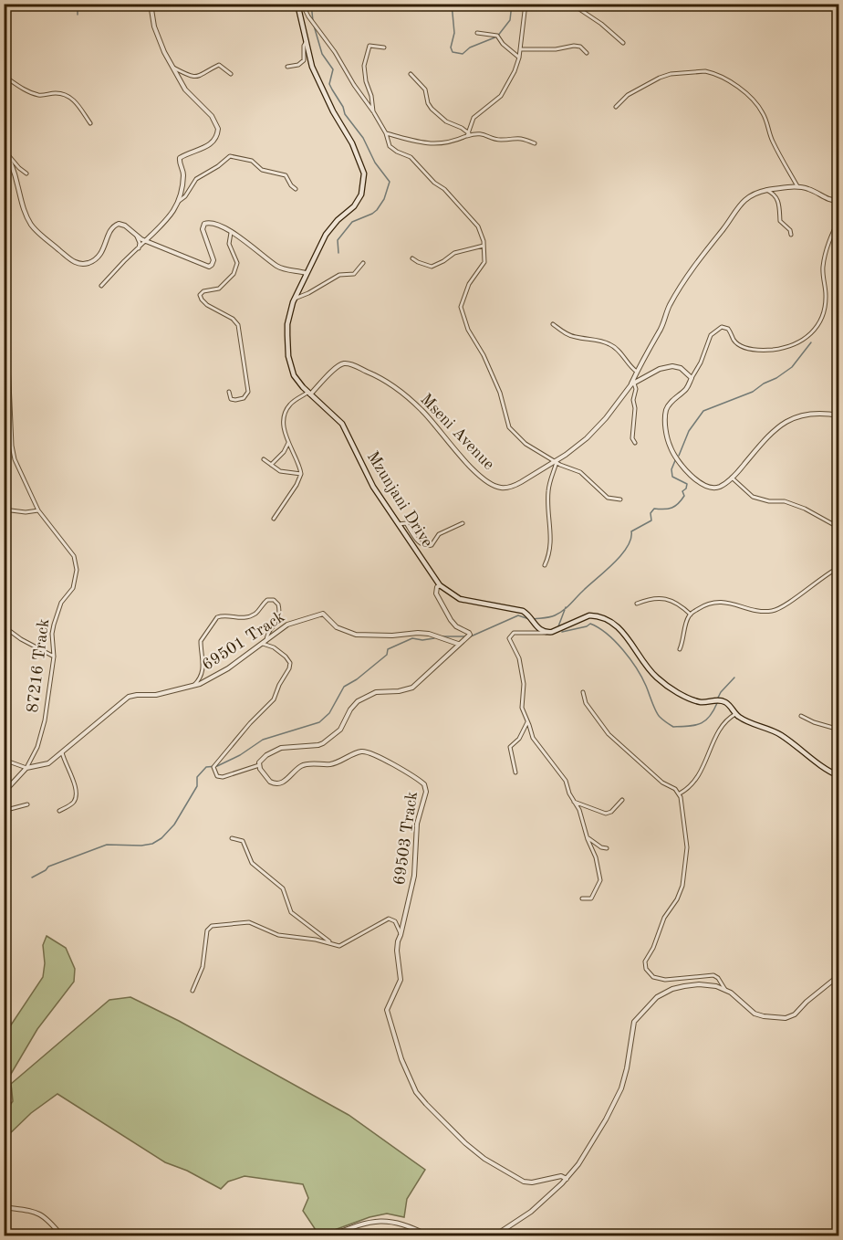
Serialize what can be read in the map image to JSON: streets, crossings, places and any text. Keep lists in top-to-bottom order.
{
  "streets": {
    "main road": ["Mzunjani Drive"],
    "street": [
      "Mseni Avenue",
      "69501 Track",
      "87216 Track",
      "69503 Track"
    ]
  },
  "crossings": [
    ["Mseni Avenue", "Mzunjani Drive"],
    ["69501 Track", "87216 Track"]
  ]
}
